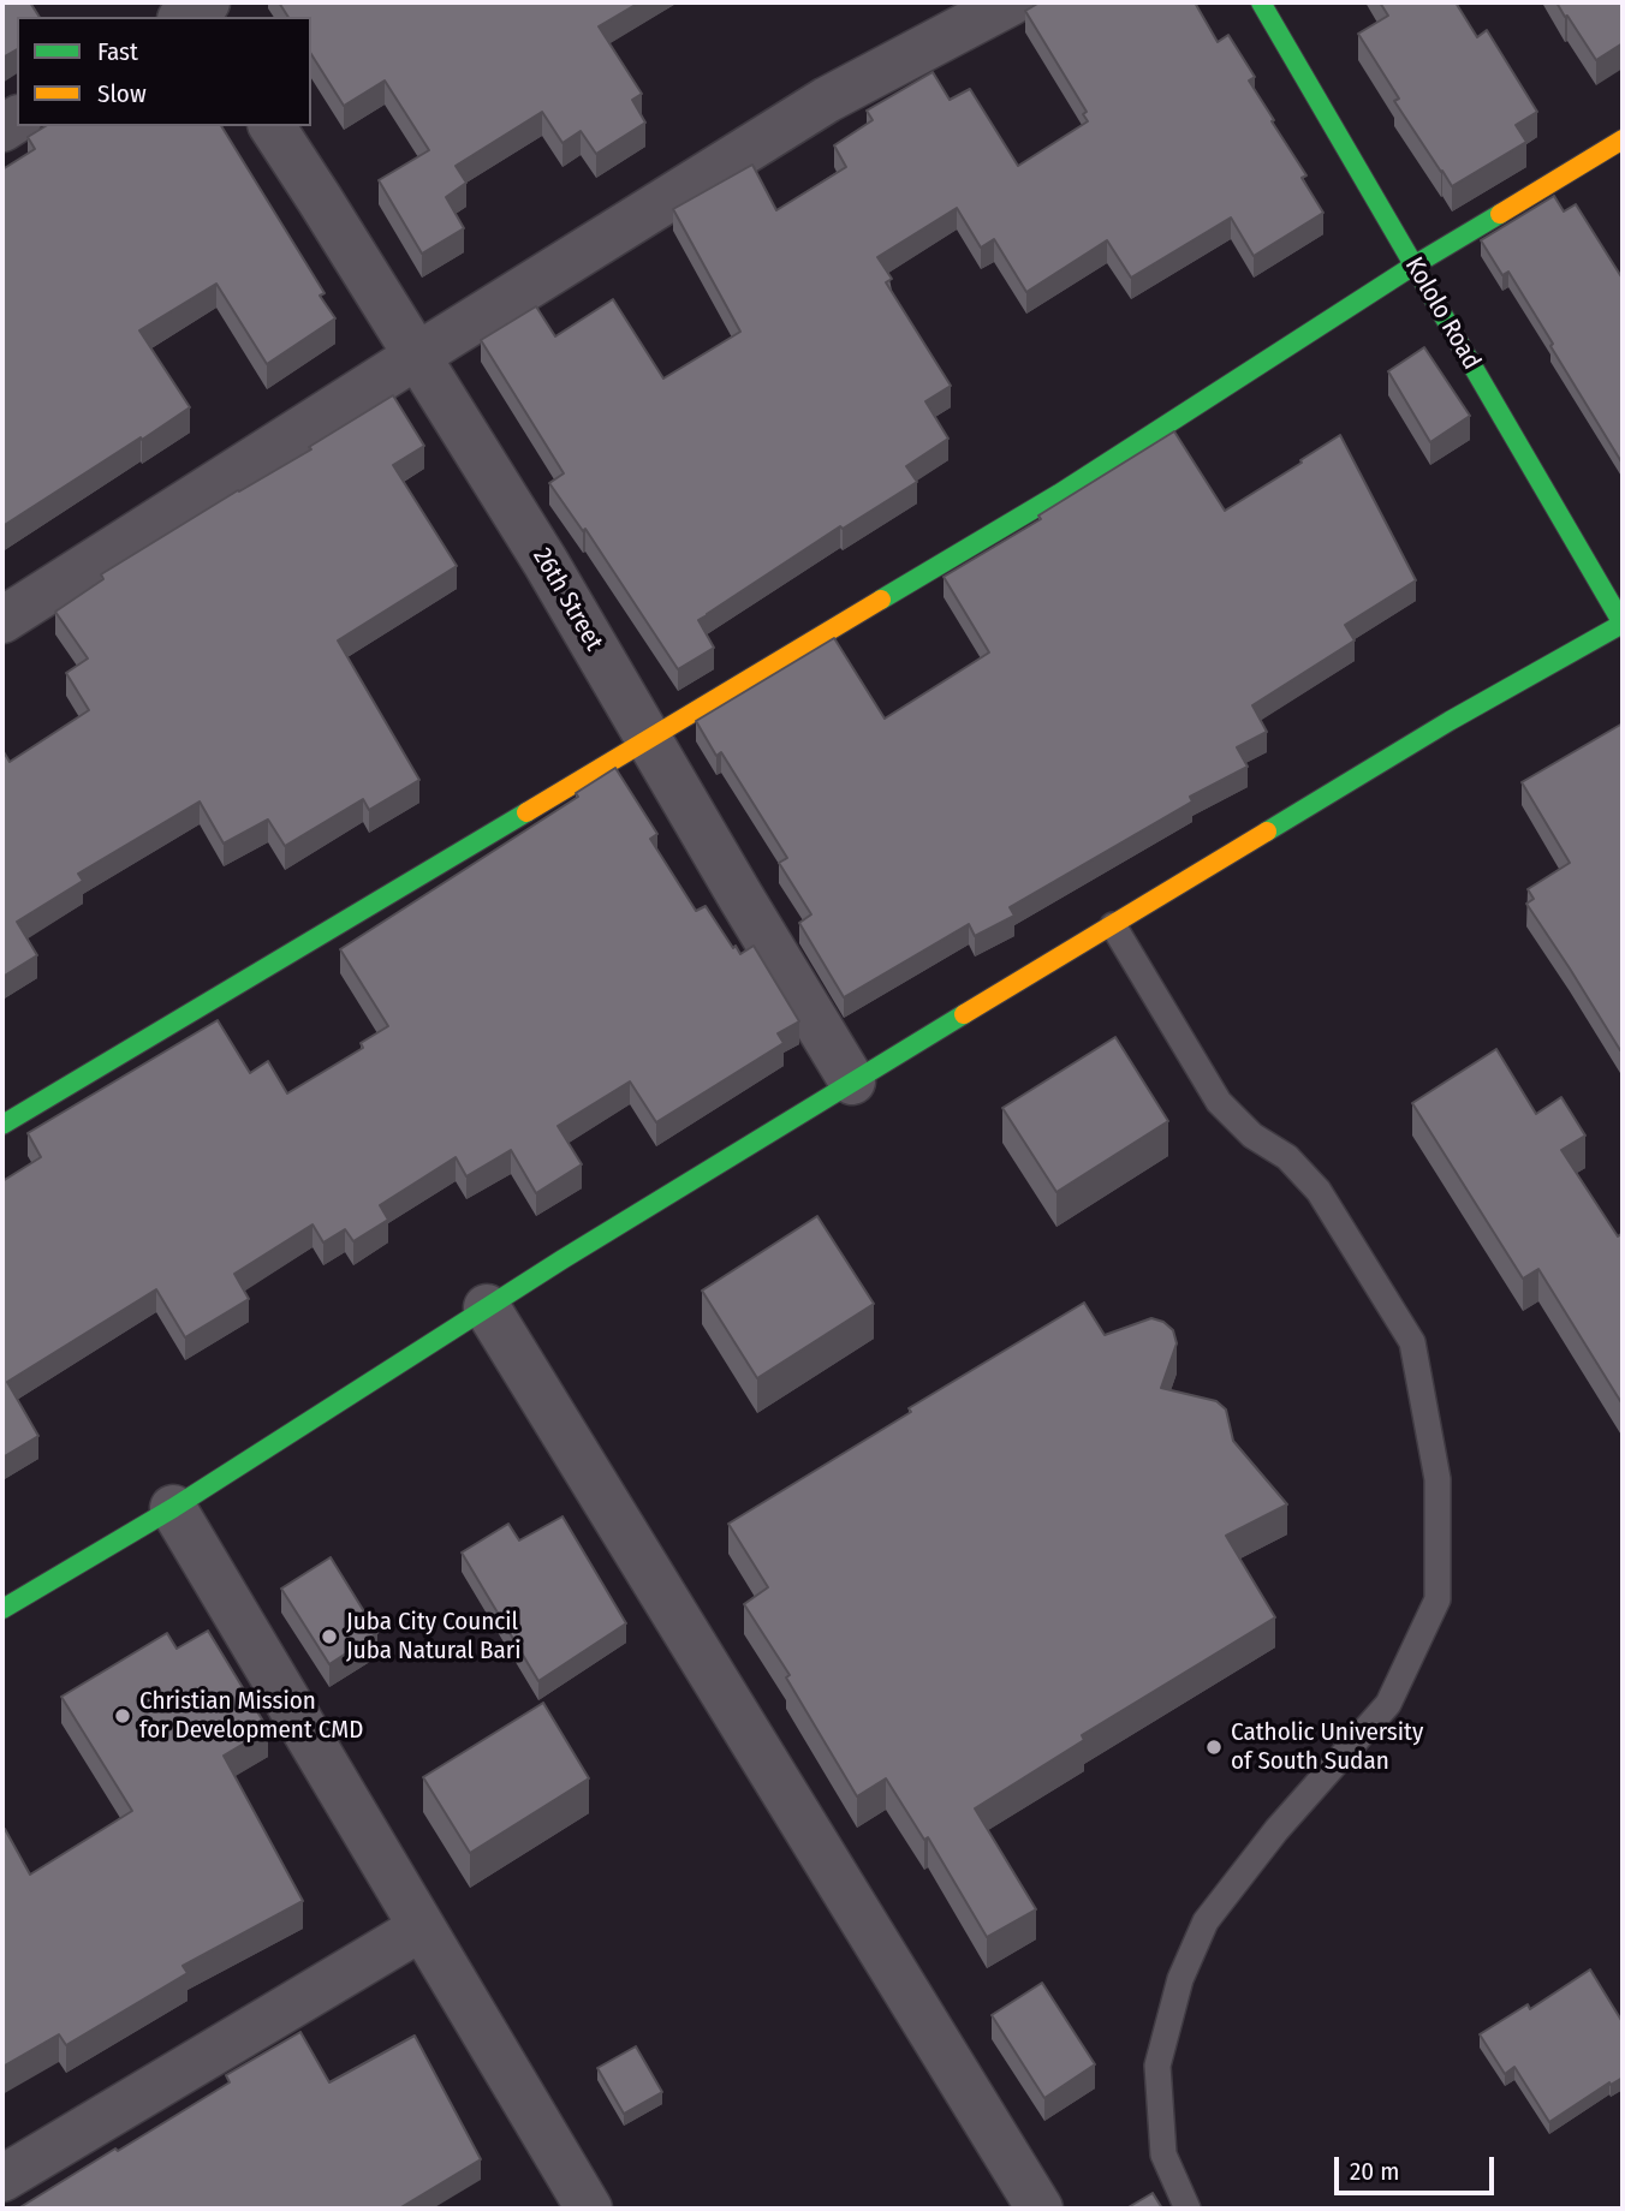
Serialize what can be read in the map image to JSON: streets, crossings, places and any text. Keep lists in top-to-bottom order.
{
  "streets": {
    "street": ["Kololo Road", "26th Street"]
  },
  "places": ["Juba City Council Juba Natural Bari", "Christian Mission for Development CMD", "Catholic University of South Sudan"],
  "legend": ["Fast", "Slow"],
  "scale_bar": "20 m"
}
